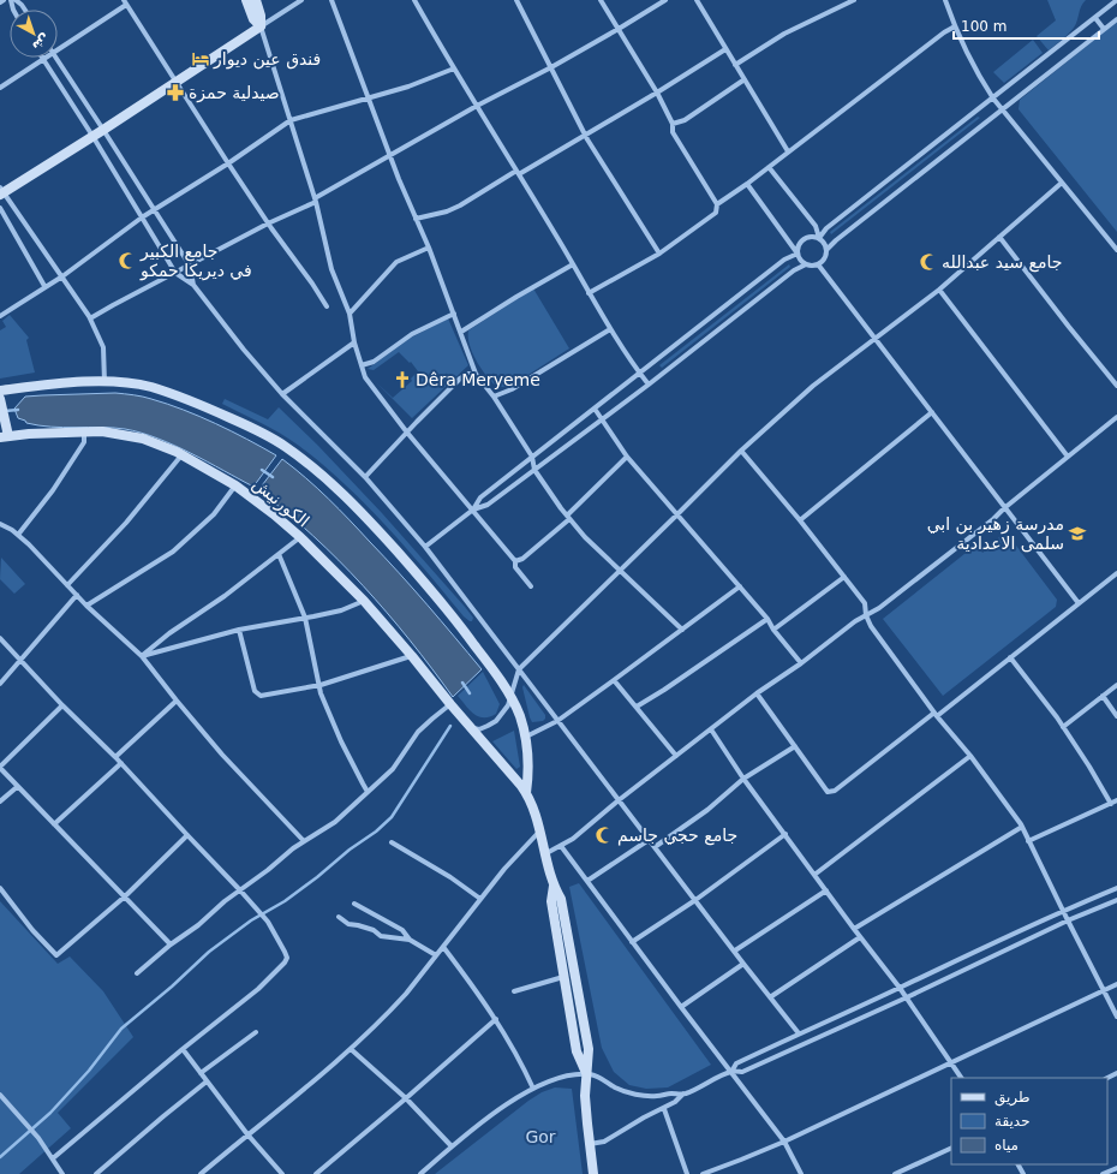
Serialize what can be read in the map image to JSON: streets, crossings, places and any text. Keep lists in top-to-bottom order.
{
  "streets": {
    "main road": ["الكورنيش"]
  },
  "parks": ["Gor"],
  "places": {
    "hotel": ["فندق عين ديوار"],
    "pharmacy": ["صيدلية حمزة"],
    "mosque": ["جامع الكبير في ديريكا حمكو", "جامع سيد عبدالله", "جامع حجي جاسم"],
    "church": ["Dêra Meryeme"],
    "school or university": ["مدرسة زهير بن ابي سلمى الاعدادية"]
  },
  "legend": ["طريق", "حديقة", "مياه"],
  "scale_bar": "100 m",
  "north": "bottom right"
}
